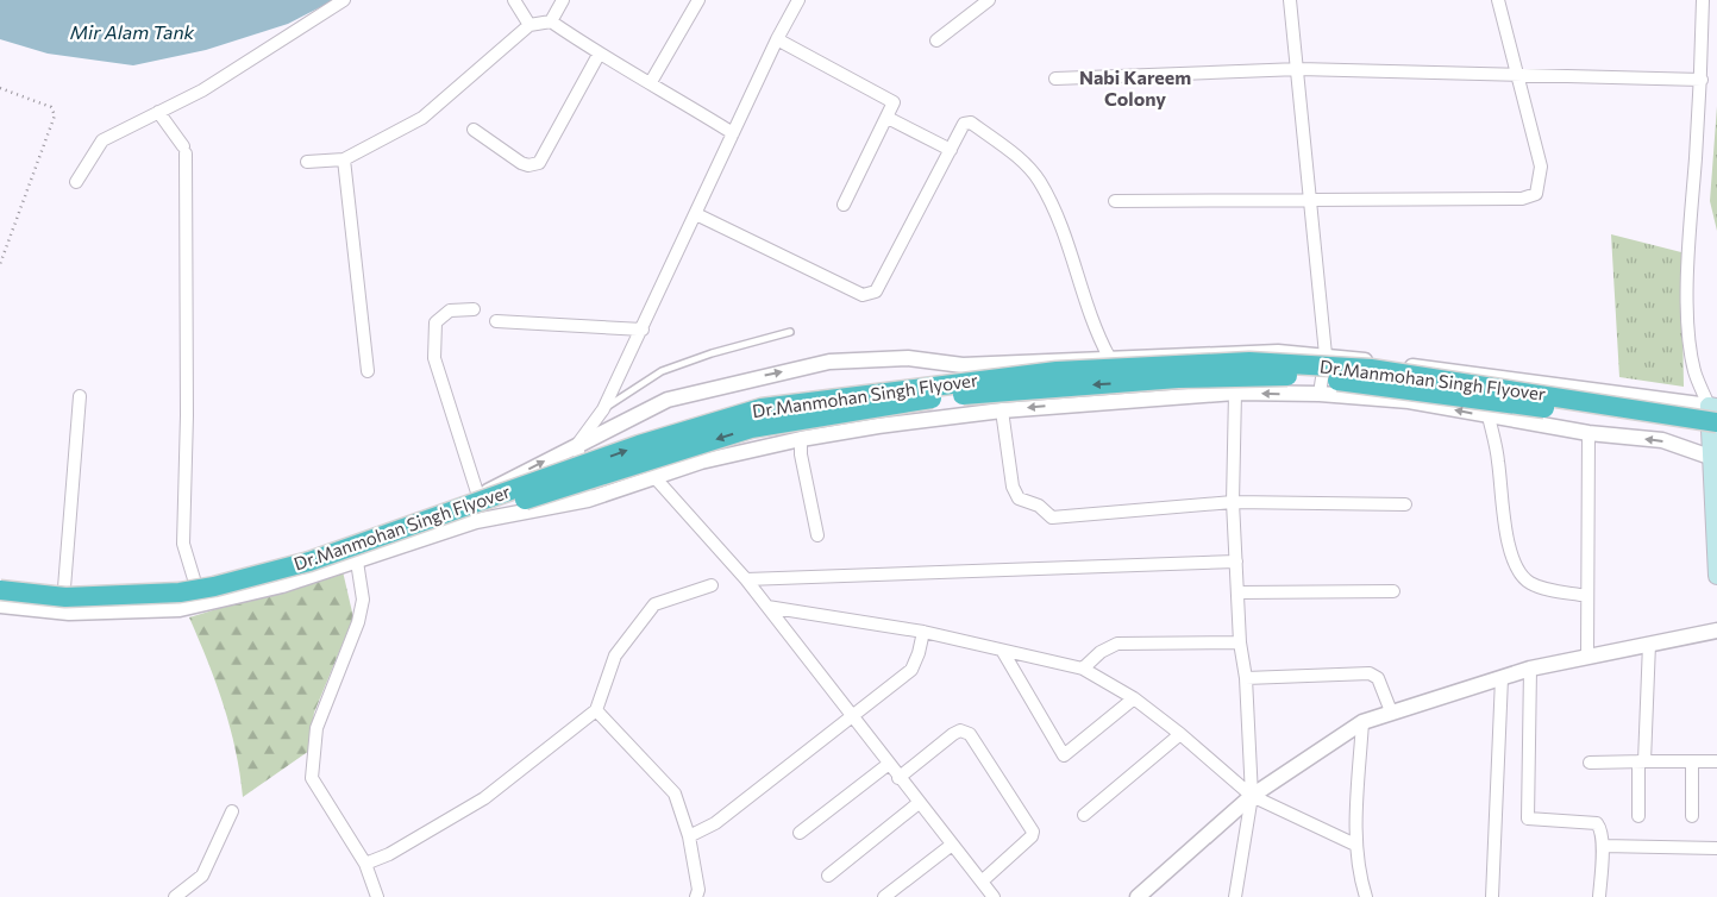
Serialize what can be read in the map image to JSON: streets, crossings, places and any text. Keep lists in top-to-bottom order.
{
  "streets": {
    "highway": ["Dr.Manmohan Singh Flyover"]
  },
  "districts": ["Nabi Kareem Colony"],
  "water": ["Mir Alam Tank"]
}
